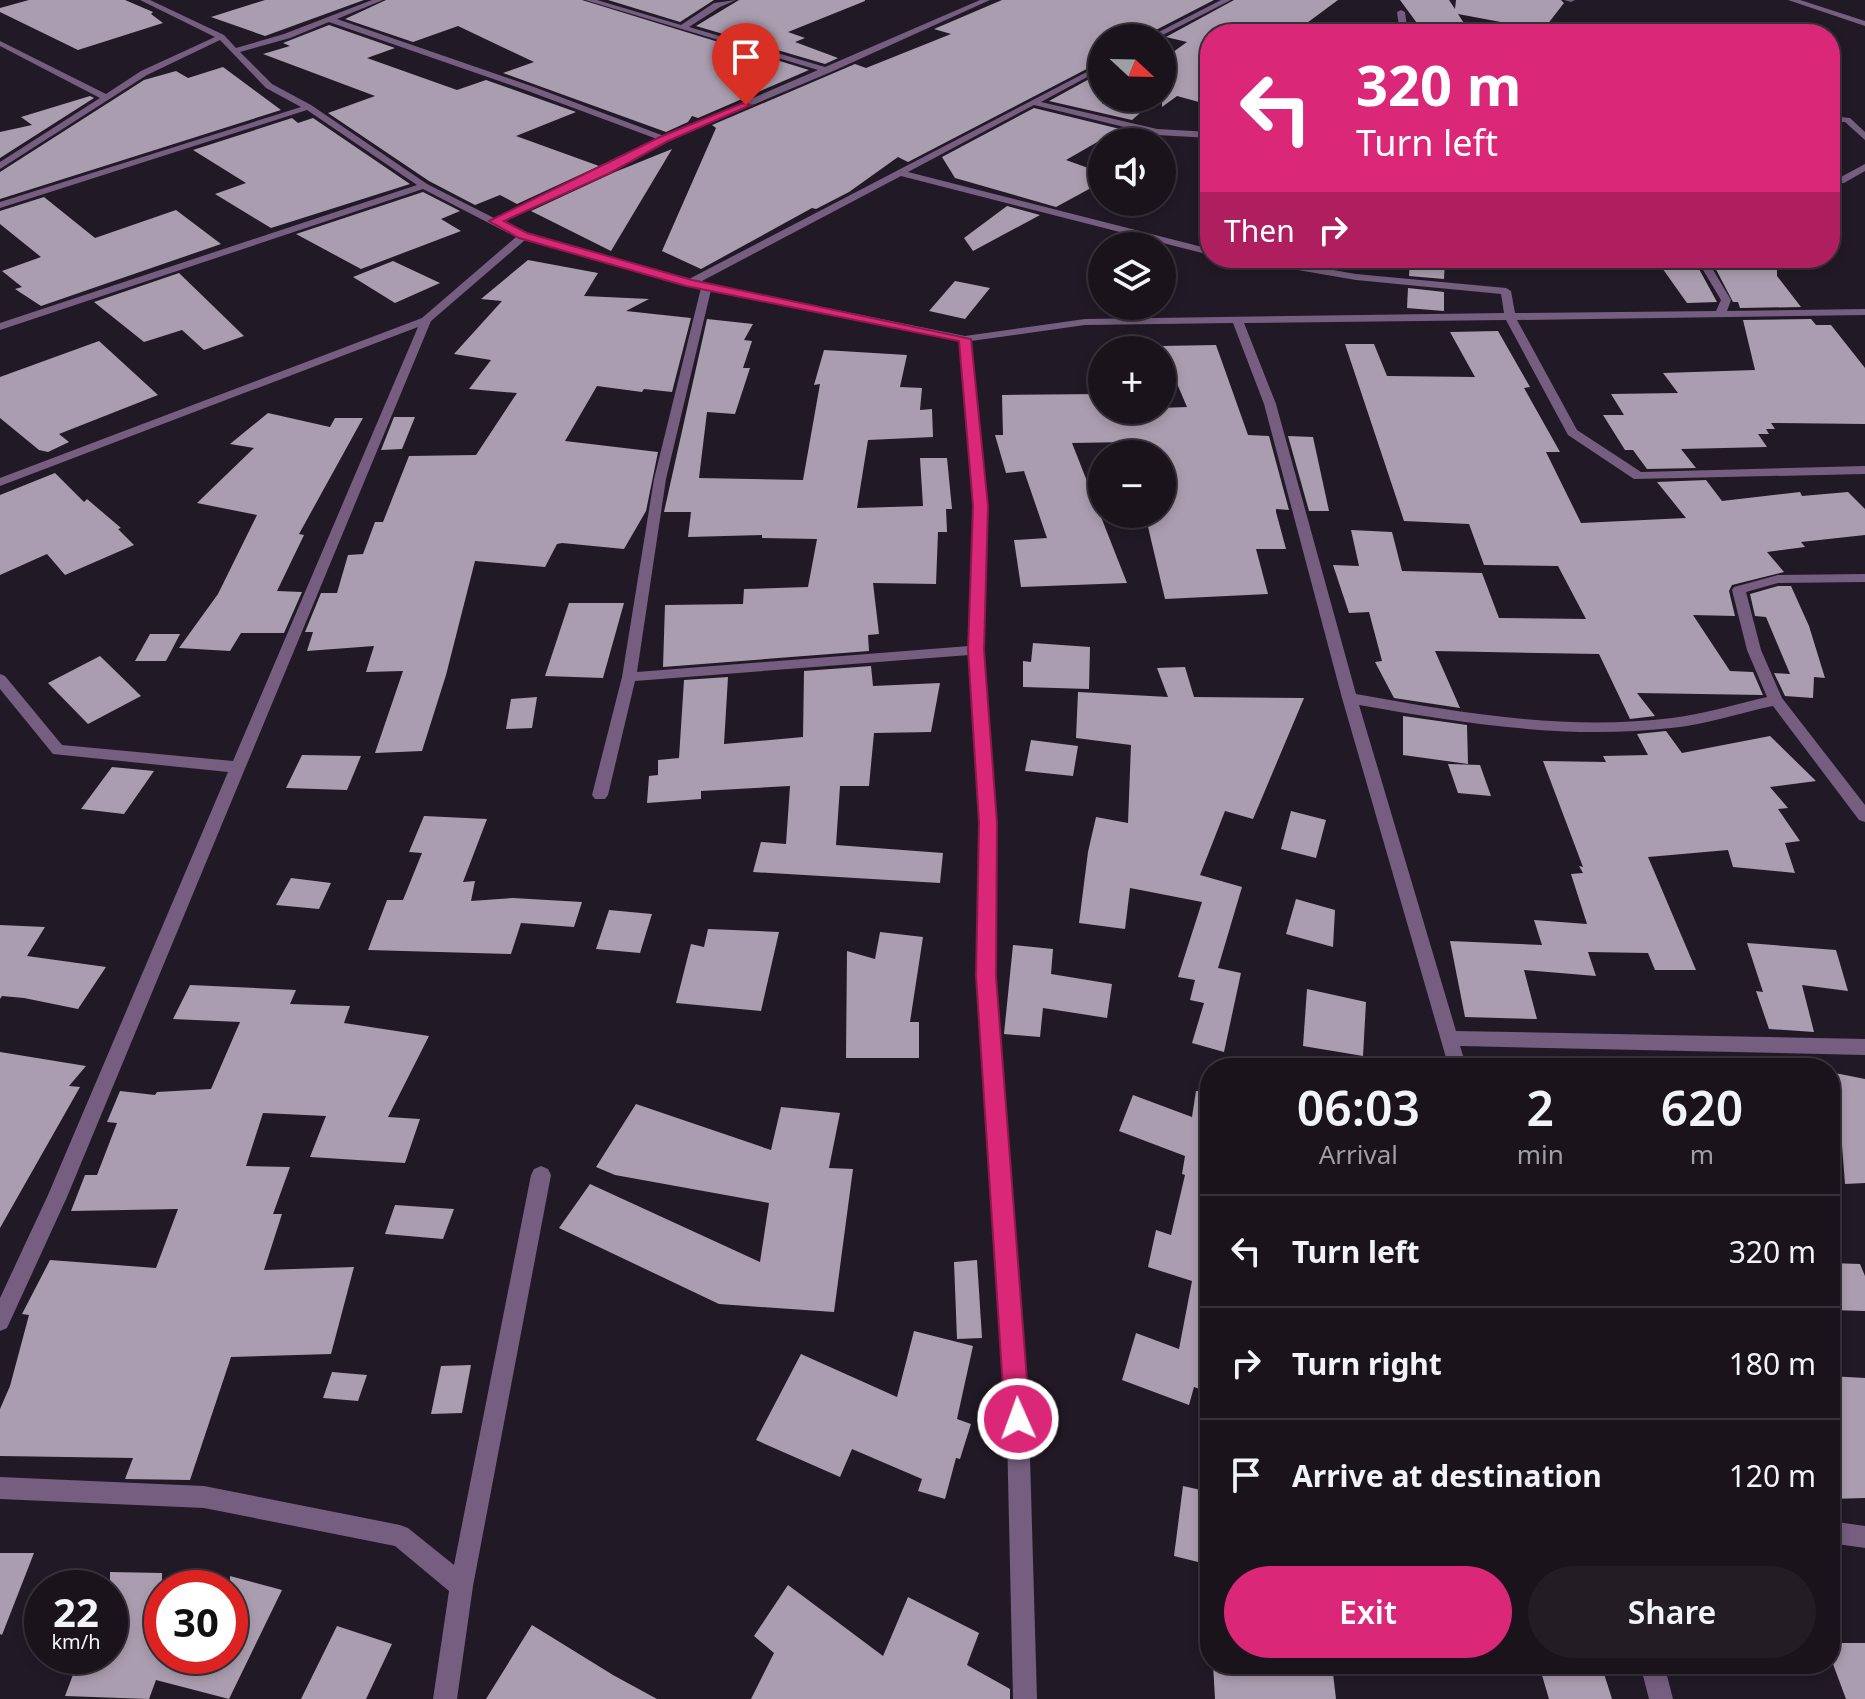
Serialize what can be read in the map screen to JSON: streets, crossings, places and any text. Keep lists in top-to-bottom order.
{
  "north": "right",
  "page": {
    "map_buttons": ["+", "−"],
    "turn": ["320 m", "Turn left"],
    "then": "Then",
    "eta": [
      "06:03",
      "Arrival",
      "2",
      "min",
      "620",
      "m"
    ],
    "list": [
      {
        "name": "Turn left",
        "value": "320 m"
      },
      {
        "name": "Turn right",
        "value": "180 m"
      },
      {
        "name": "Arrive at destination",
        "value": "120 m"
      }
    ],
    "buttons": ["Exit", "Share"],
    "speed": "22 km/h",
    "limit": "30"
  }
}
